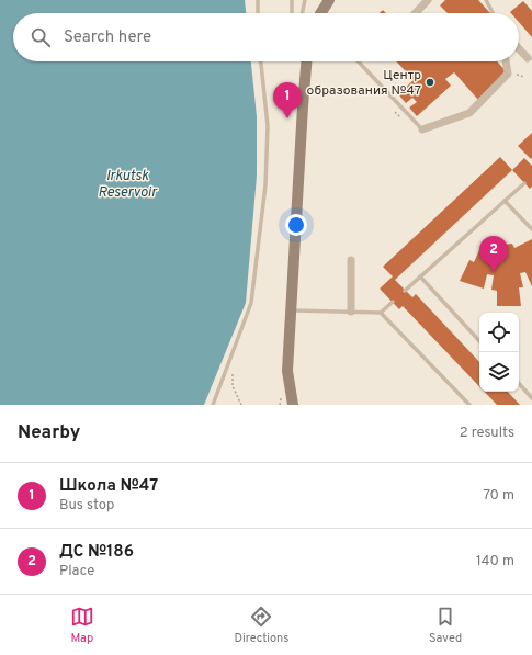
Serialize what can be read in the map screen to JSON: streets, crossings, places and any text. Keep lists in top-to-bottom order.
{
  "water": ["Irkutsk Reservoir"],
  "places": ["Центр образования №47"],
  "page": {
    "search": "Search here",
    "pins": ["1", "2"],
    "heading": ["Nearby", "2 results"],
    "list": [
      {
        "mark": "1",
        "name": "Школа №47",
        "note": "Bus stop",
        "value": "70 m"
      },
      {
        "mark": "2",
        "name": "ДС №186",
        "note": "Place",
        "value": "140 m"
      }
    ],
    "nav": ["Map", "Directions", "Saved"]
  }
}
